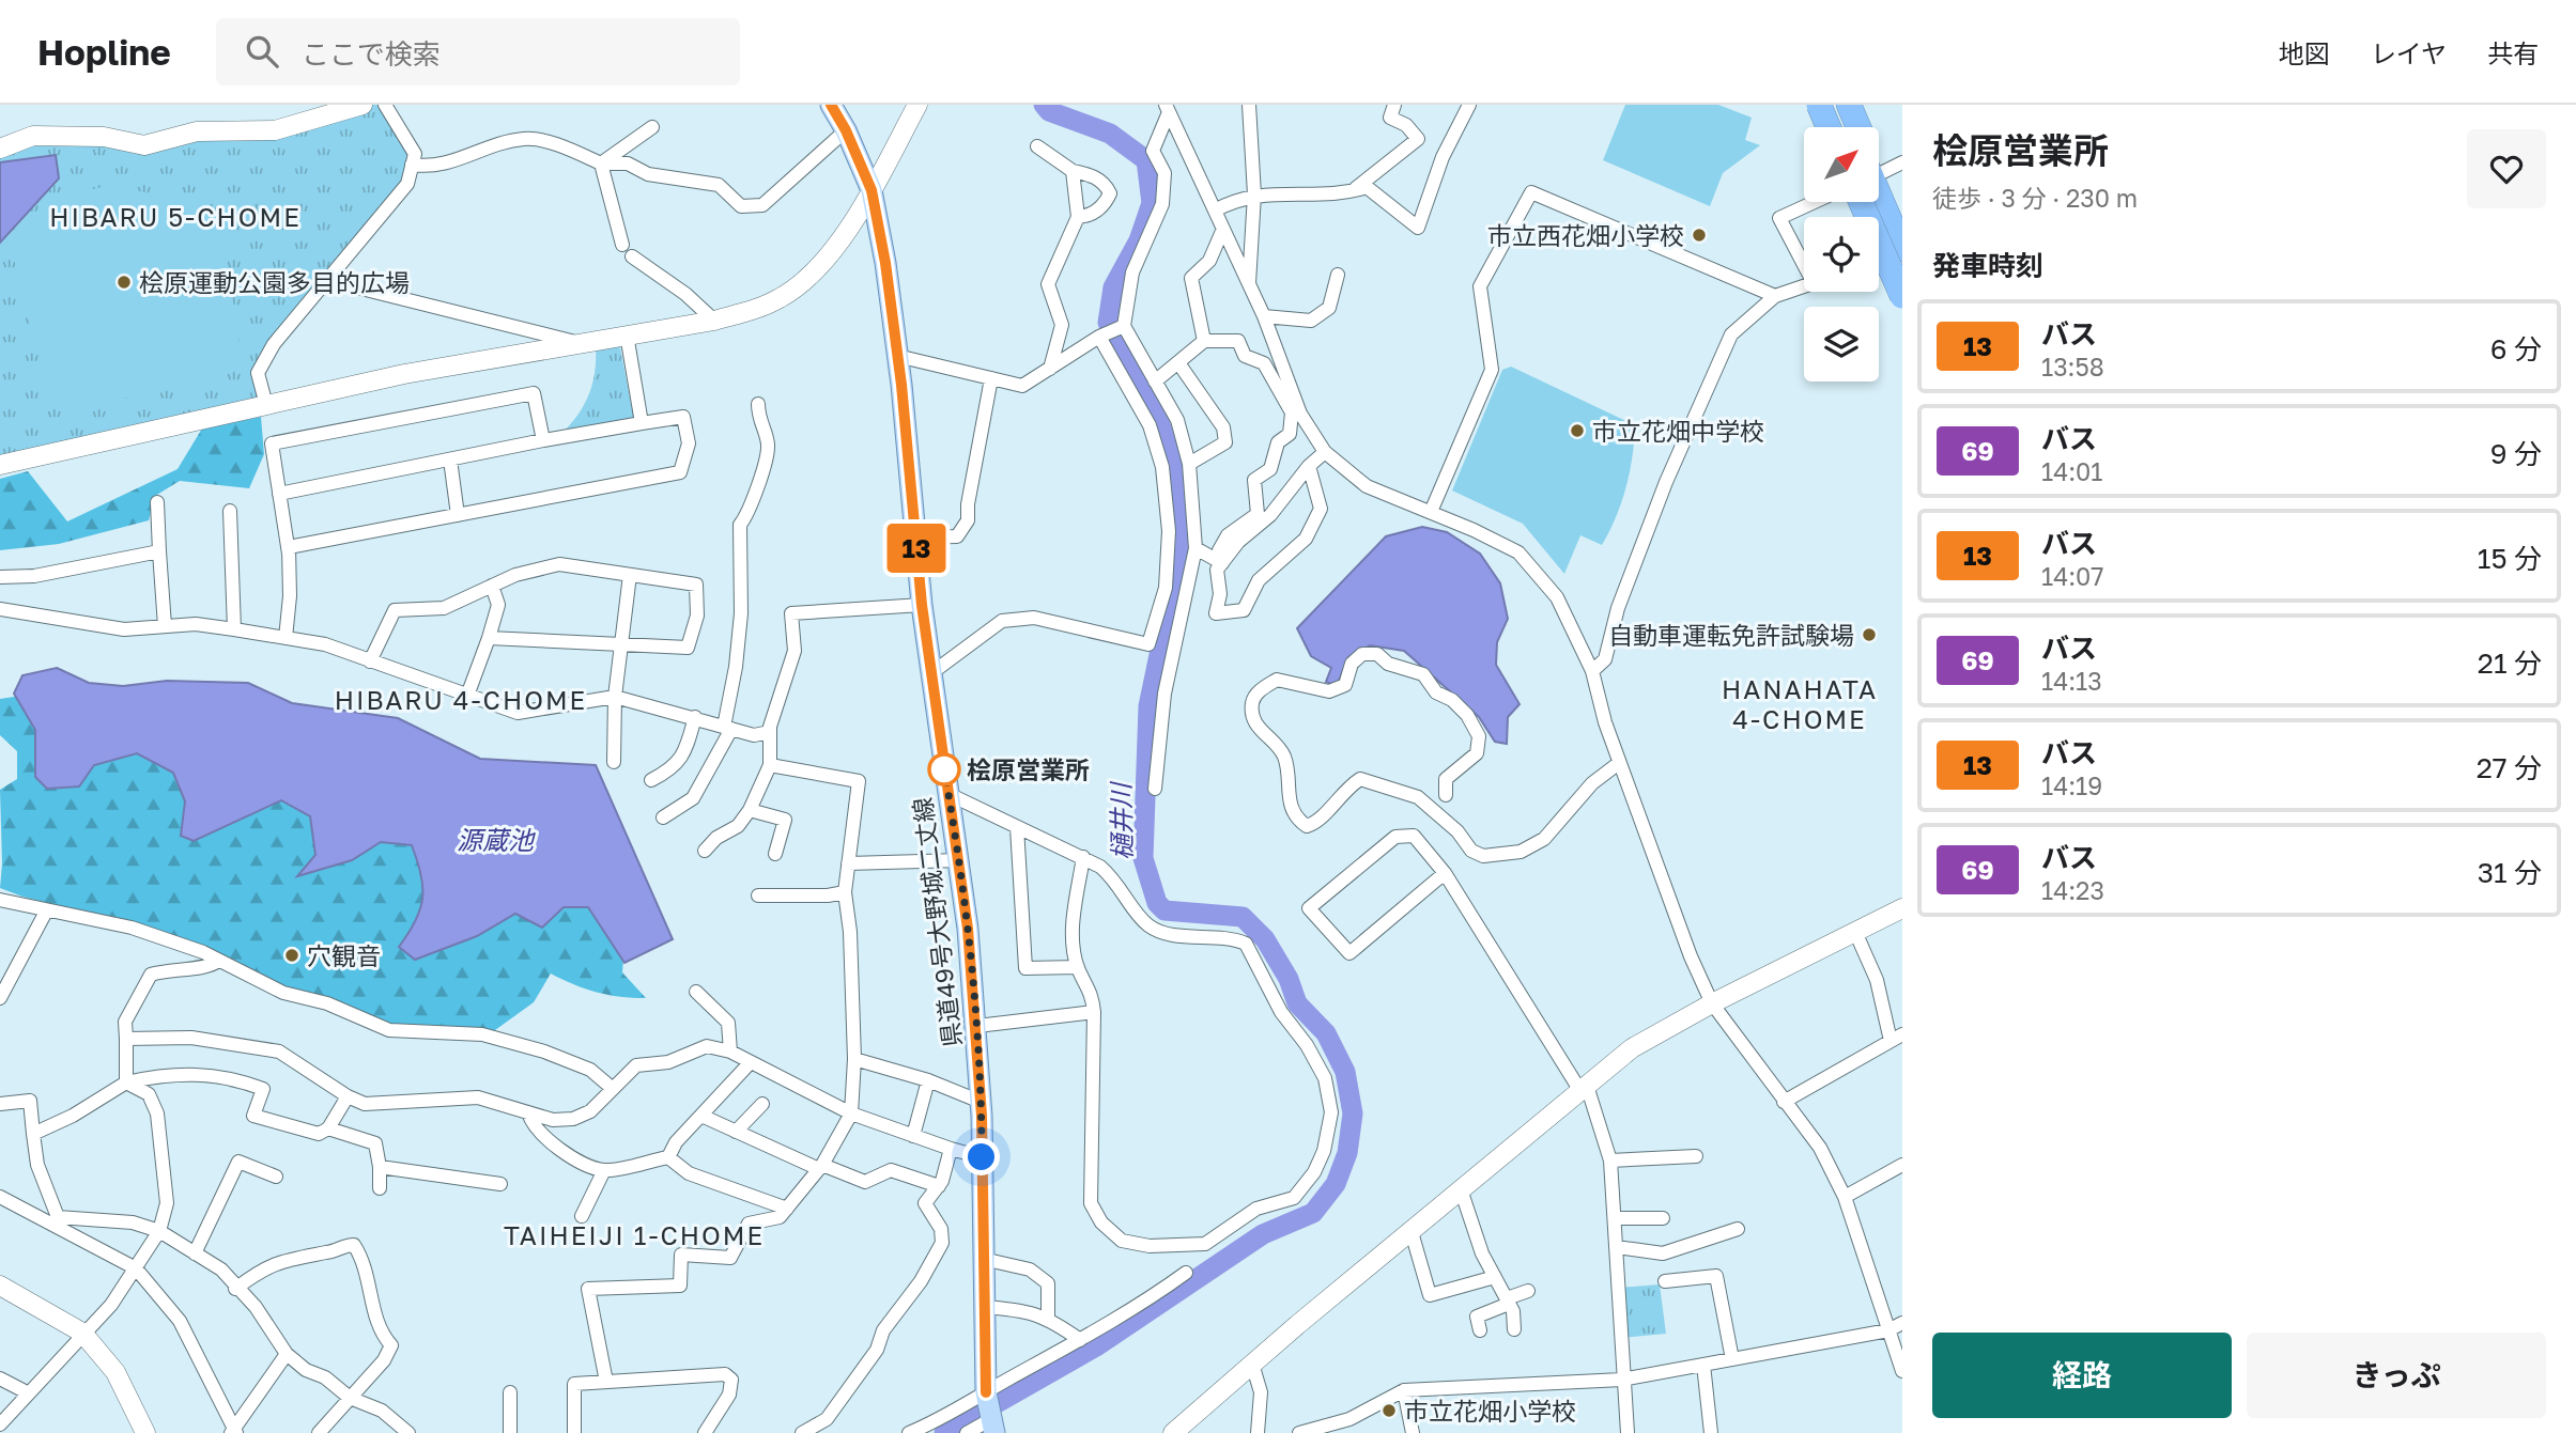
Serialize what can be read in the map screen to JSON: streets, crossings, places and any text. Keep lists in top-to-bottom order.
{
  "streets": {
    "main road": ["県道49号大野城二丈線"]
  },
  "districts": [
    "HIBARU 5-CHOME",
    "HANAHATA 4-CHOME",
    "HIBARU 4-CHOME",
    "TAIHEIJI 1-CHOME"
  ],
  "water": ["樋井川", "源蔵池"],
  "places": [
    "市立西花畑小学校",
    "桧原運動公園多目的広場",
    "市立花畑中学校",
    "自動車運転免許試験場",
    "桧原営業所",
    "穴観音",
    "市立花畑小学校"
  ],
  "lines": ["bus line 13"],
  "north": "top right",
  "page": {
    "header": "Hopline",
    "search": "ここで検索",
    "nav": ["地図", "レイヤ", "共有"],
    "on_map": "13",
    "heading": [
      ["桧原営業所", "徒歩 · 3 分 · 230 m"],
      "発車時刻"
    ],
    "list": [
      {
        "mark": "13",
        "name": "バス",
        "note": "13:58",
        "value": "6 分"
      },
      {
        "mark": "69",
        "name": "バス",
        "note": "14:01",
        "value": "9 分"
      },
      {
        "mark": "13",
        "name": "バス",
        "note": "14:07",
        "value": "15 分"
      },
      {
        "mark": "69",
        "name": "バス",
        "note": "14:13",
        "value": "21 分"
      },
      {
        "mark": "13",
        "name": "バス",
        "note": "14:19",
        "value": "27 分"
      },
      {
        "mark": "69",
        "name": "バス",
        "note": "14:23",
        "value": "31 分"
      }
    ],
    "buttons": ["経路", "きっぷ"]
  }
}
